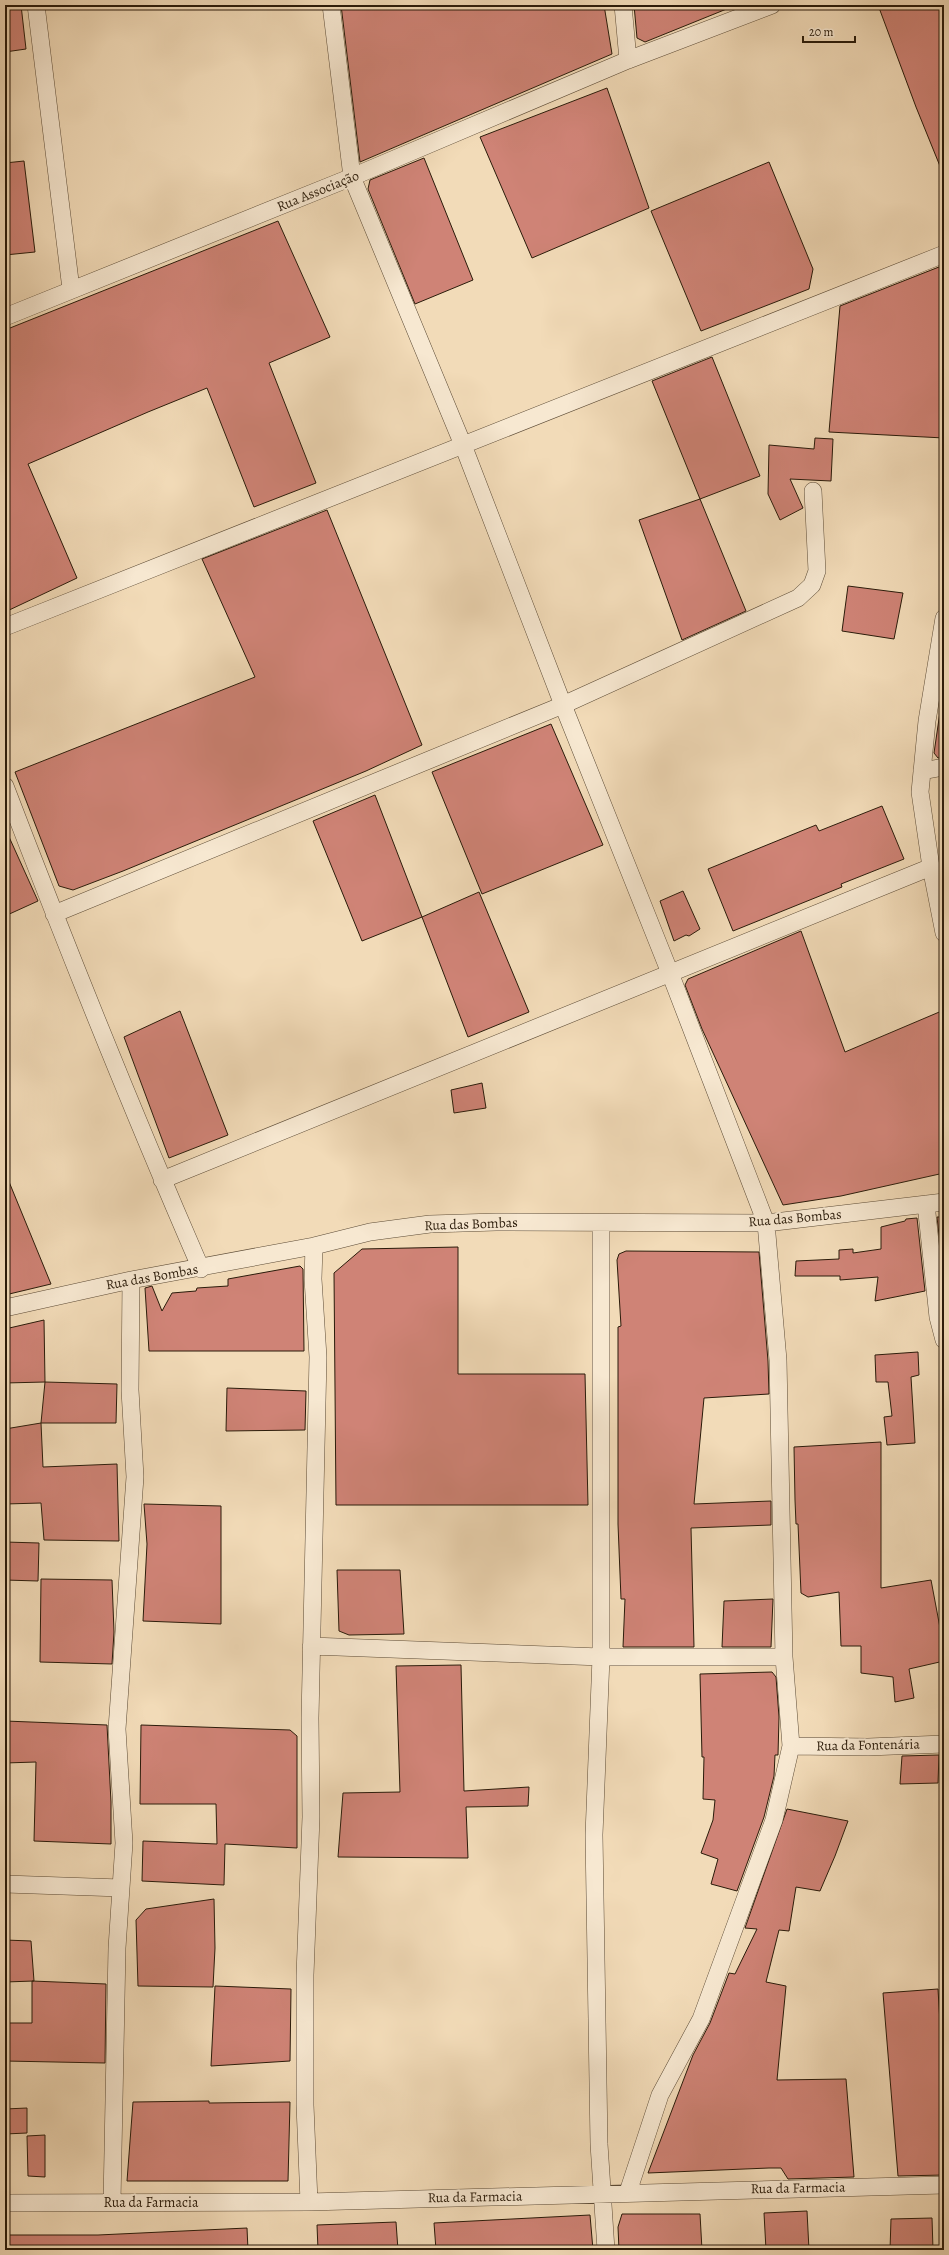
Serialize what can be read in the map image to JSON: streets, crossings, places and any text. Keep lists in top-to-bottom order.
{
  "streets": {
    "street": [
      "Rua Associação",
      "Rua das Bombas",
      "Rua da Fontenária",
      "Rua da Farmacia"
    ]
  },
  "scale_bar": "20 m"
}
